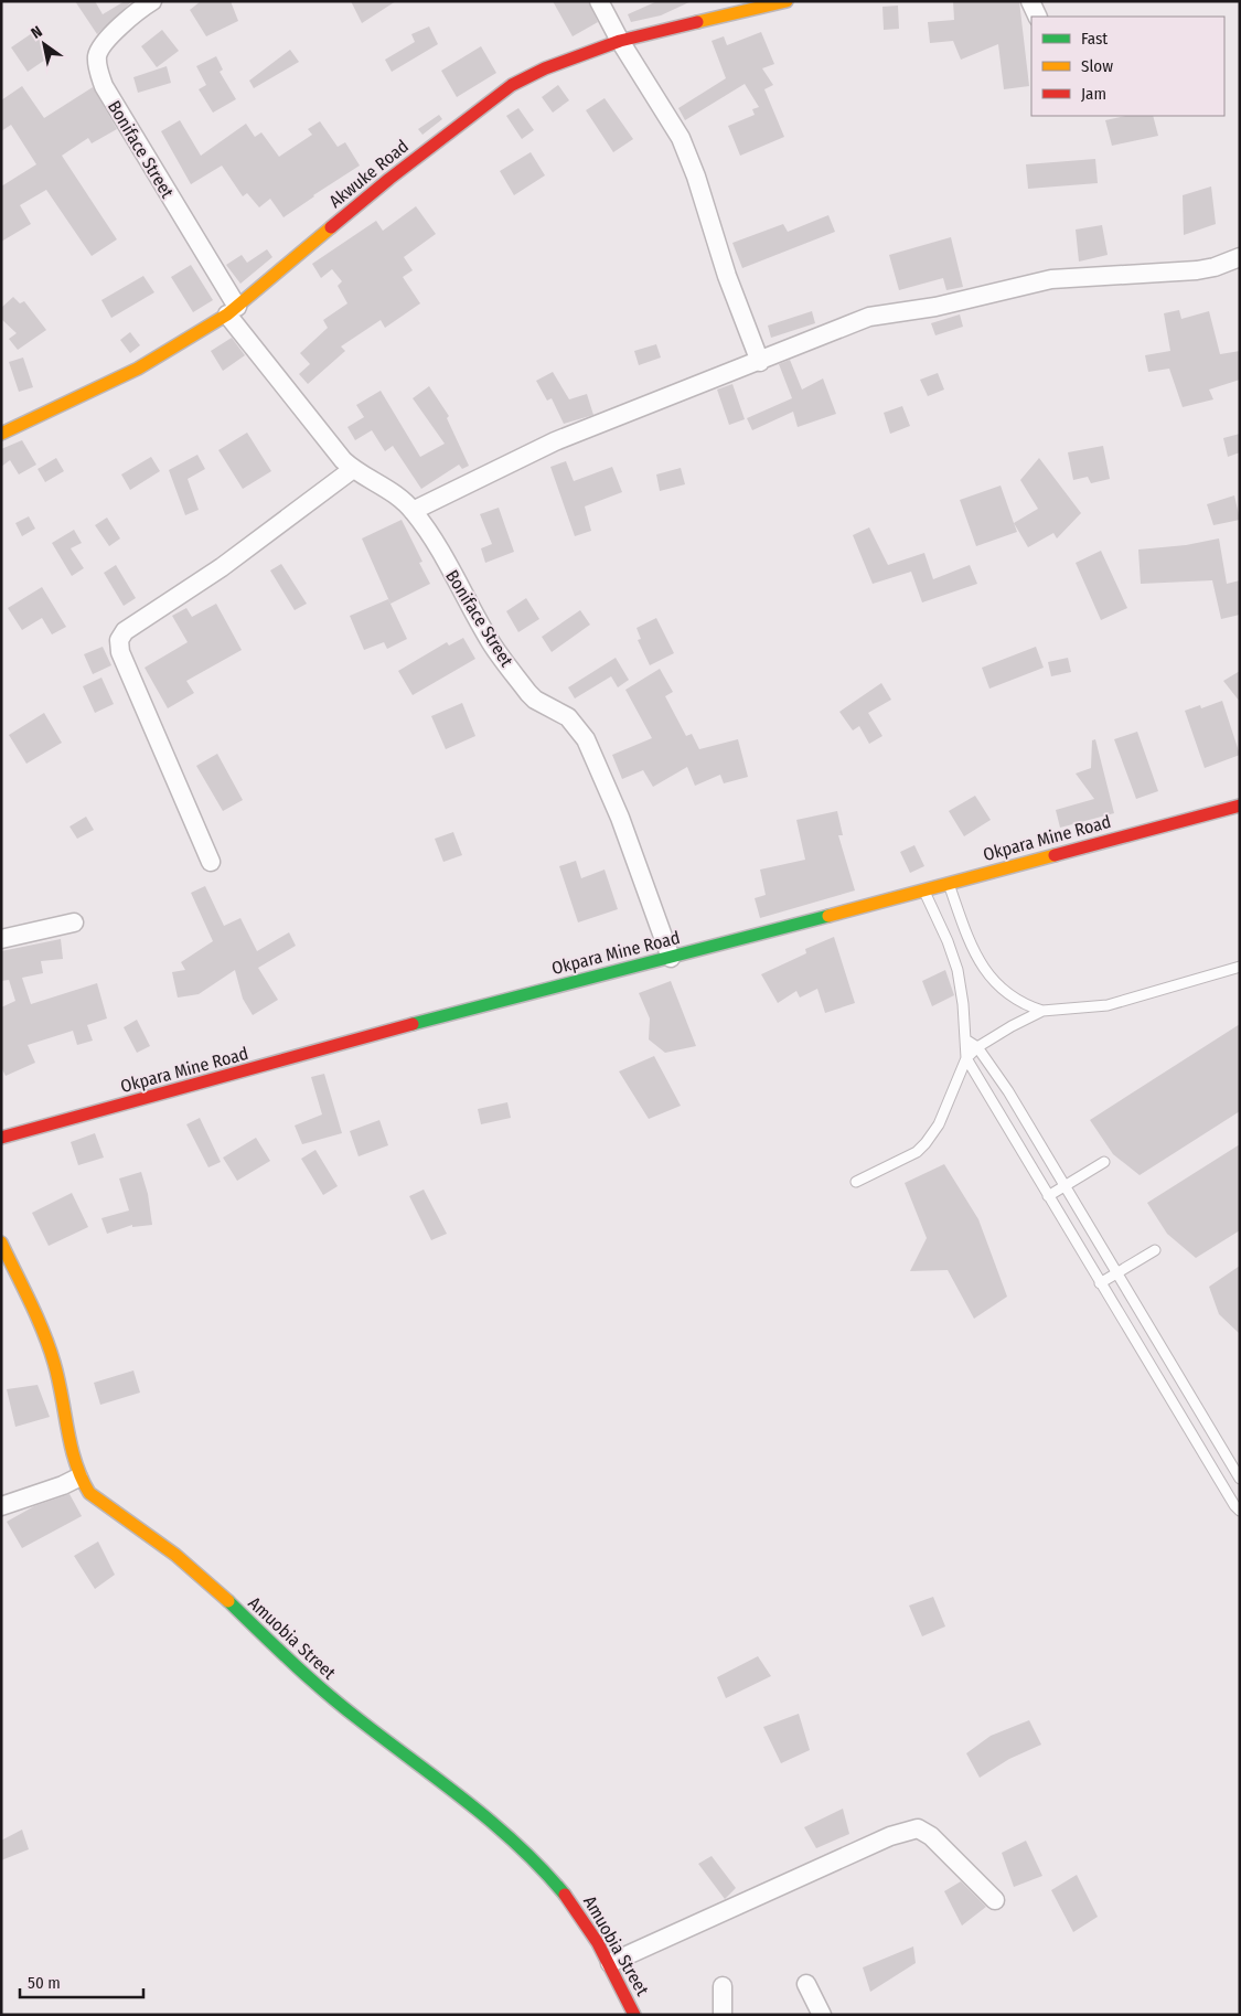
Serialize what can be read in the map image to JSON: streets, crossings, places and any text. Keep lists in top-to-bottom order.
{
  "streets": {
    "street": [
      "Boniface Street",
      "Akwuke Road",
      "Okpara Mine Road",
      "Amuobia Street"
    ]
  },
  "crossings": [
    ["Boniface Street", "Akwuke Road"],
    ["Boniface Street", "Okpara Mine Road"]
  ],
  "legend": ["Fast", "Slow", "Jam"],
  "scale_bar": "50 m",
  "north": "top left"
}
